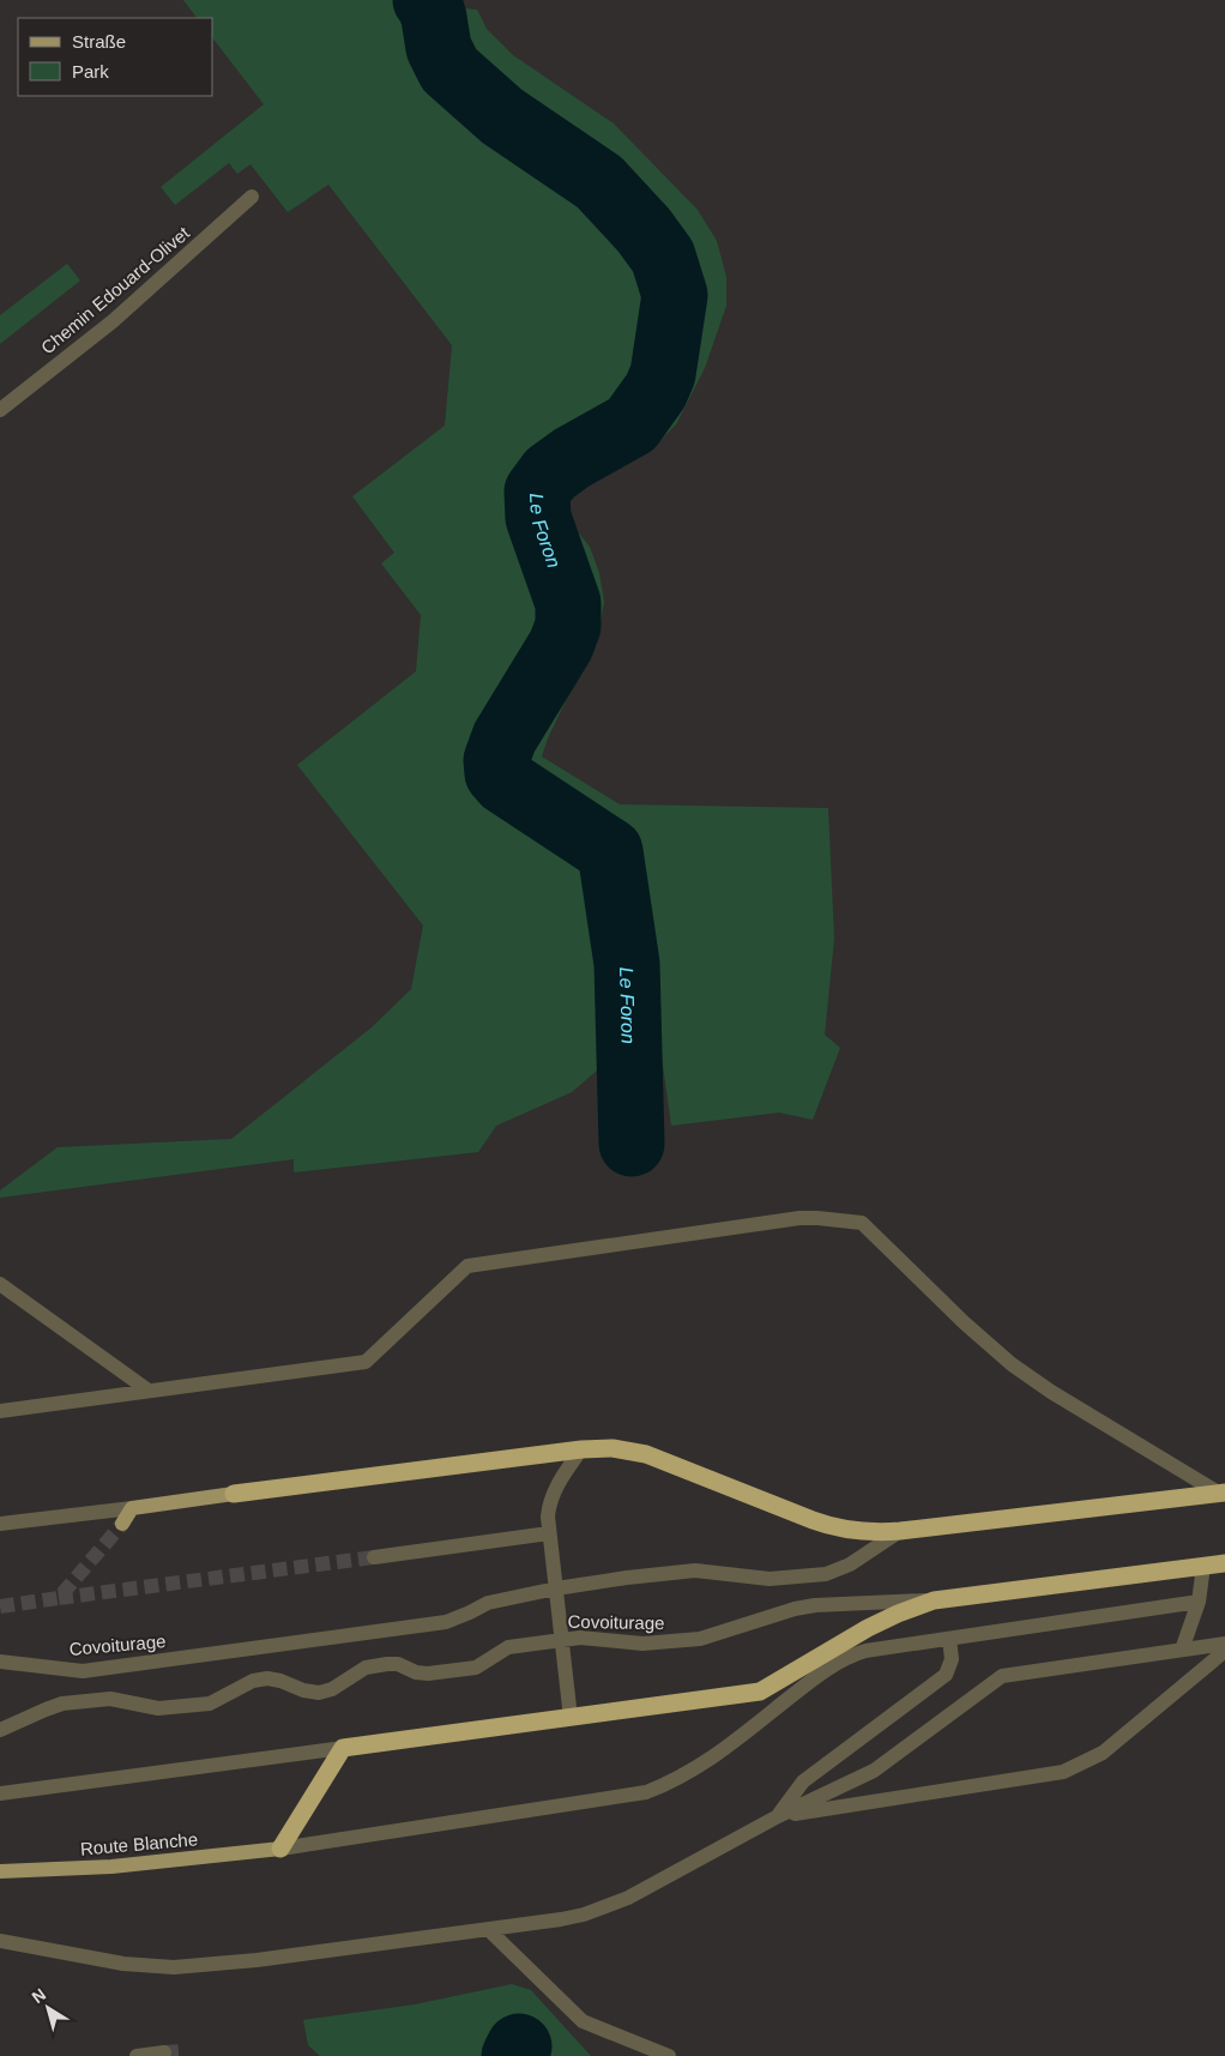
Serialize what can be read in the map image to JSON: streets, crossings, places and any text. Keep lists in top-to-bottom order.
{
  "streets": {
    "main road": ["Route Blanche"],
    "street": ["Chemin Edouard-Olivet", "Covoiturage"]
  },
  "water": ["Le Foron"],
  "legend": ["Straße", "Park"],
  "north": "top left"
}
